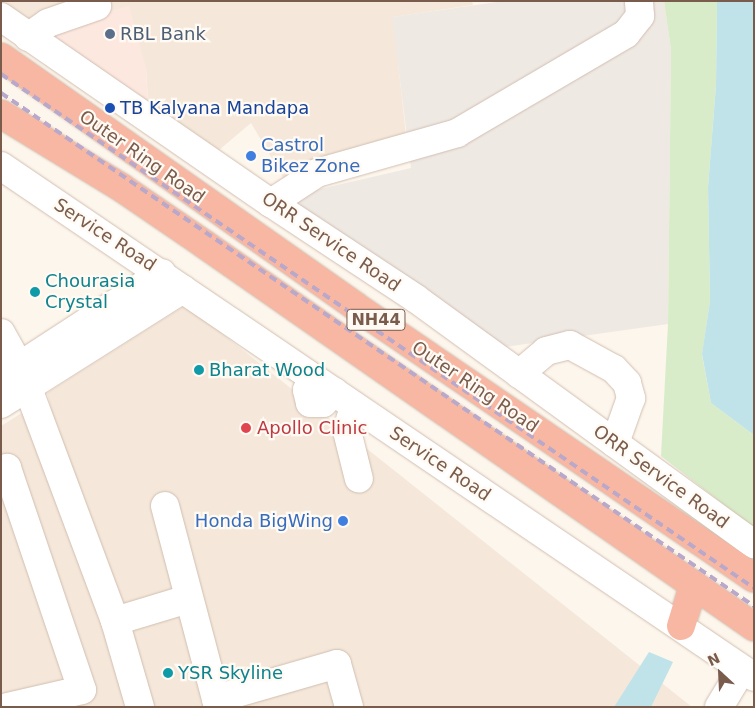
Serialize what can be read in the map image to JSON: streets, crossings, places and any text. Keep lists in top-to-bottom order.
{
  "streets": {
    "highway": ["Outer Ring Road", "NH44"],
    "street": ["Service Road", "ORR Service Road"]
  },
  "places": [
    "RBL Bank",
    "TB Kalyana Mandapa",
    "Castrol Bikez Zone",
    "Chourasia Crystal",
    "Bharat Wood",
    "Apollo Clinic",
    "Honda BigWing",
    "YSR Skyline"
  ],
  "north": "top left"
}
